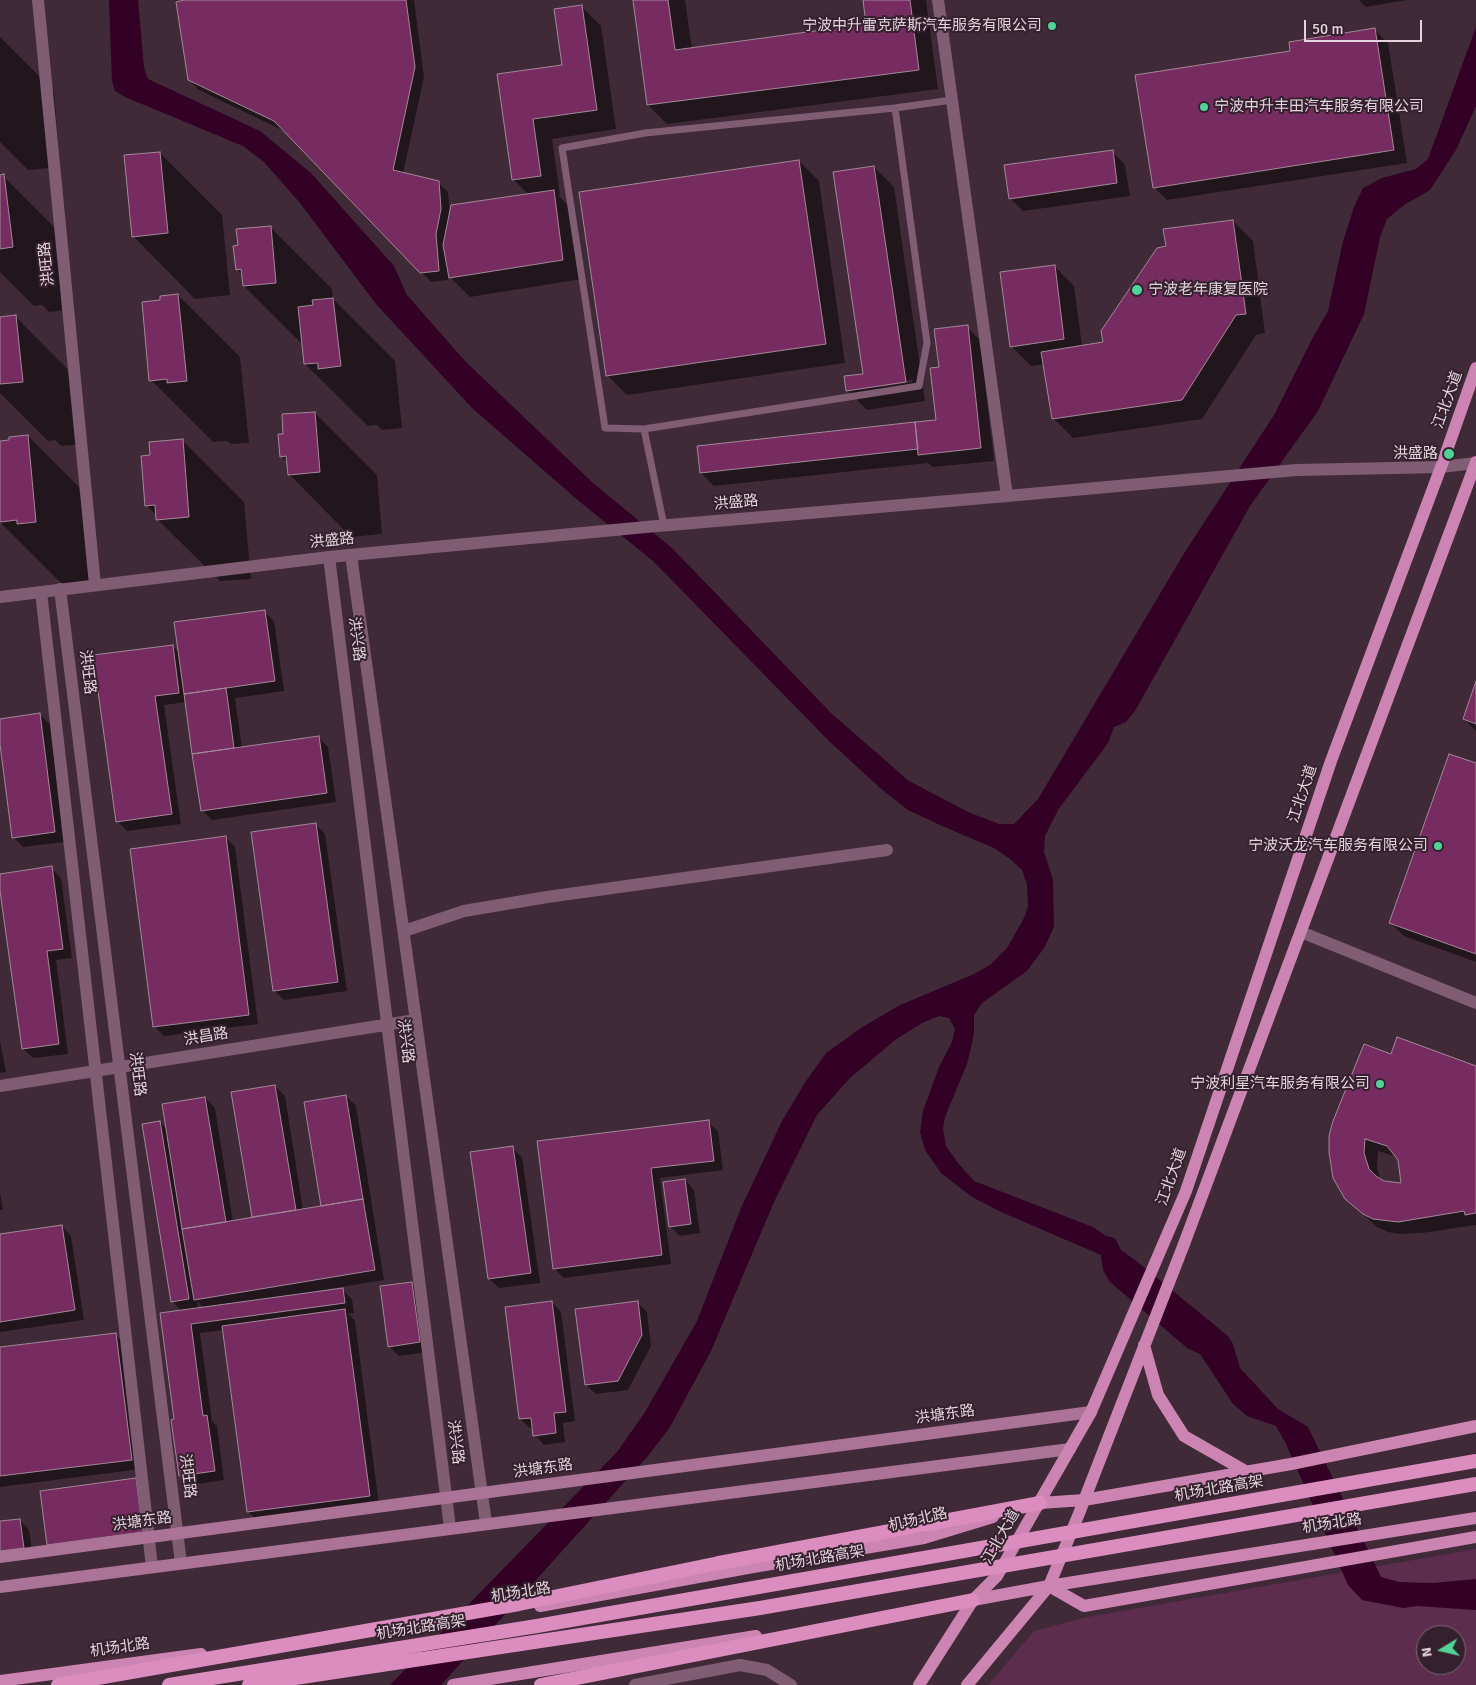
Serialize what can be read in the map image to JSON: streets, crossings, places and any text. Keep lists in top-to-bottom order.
{
  "streets": {
    "highway": ["机场北路高架"],
    "main road": ["江北大道", "洪塘东路", "机场北路"],
    "street": [
      "洪旺路",
      "洪盛路",
      "洪兴路",
      "洪昌路"
    ]
  },
  "crossings": [
    ["洪旺路", "洪盛路"],
    ["洪旺路", "洪昌路"],
    ["洪旺路", "洪塘东路"],
    ["江北大道", "洪盛路"],
    ["江北大道", "洪塘东路"],
    ["江北大道", "机场北路"],
    ["洪盛路", "洪兴路"],
    ["洪兴路", "洪昌路"],
    ["洪兴路", "洪塘东路"]
  ],
  "places": [
    "宁波中升雷克萨斯汽车服务有限公司",
    "宁波中升丰田汽车服务有限公司",
    "宁波老年康复医院",
    "洪盛路",
    "宁波沃龙汽车服务有限公司",
    "宁波利星汽车服务有限公司"
  ],
  "scale_bar": "50 m",
  "north": "left"
}
